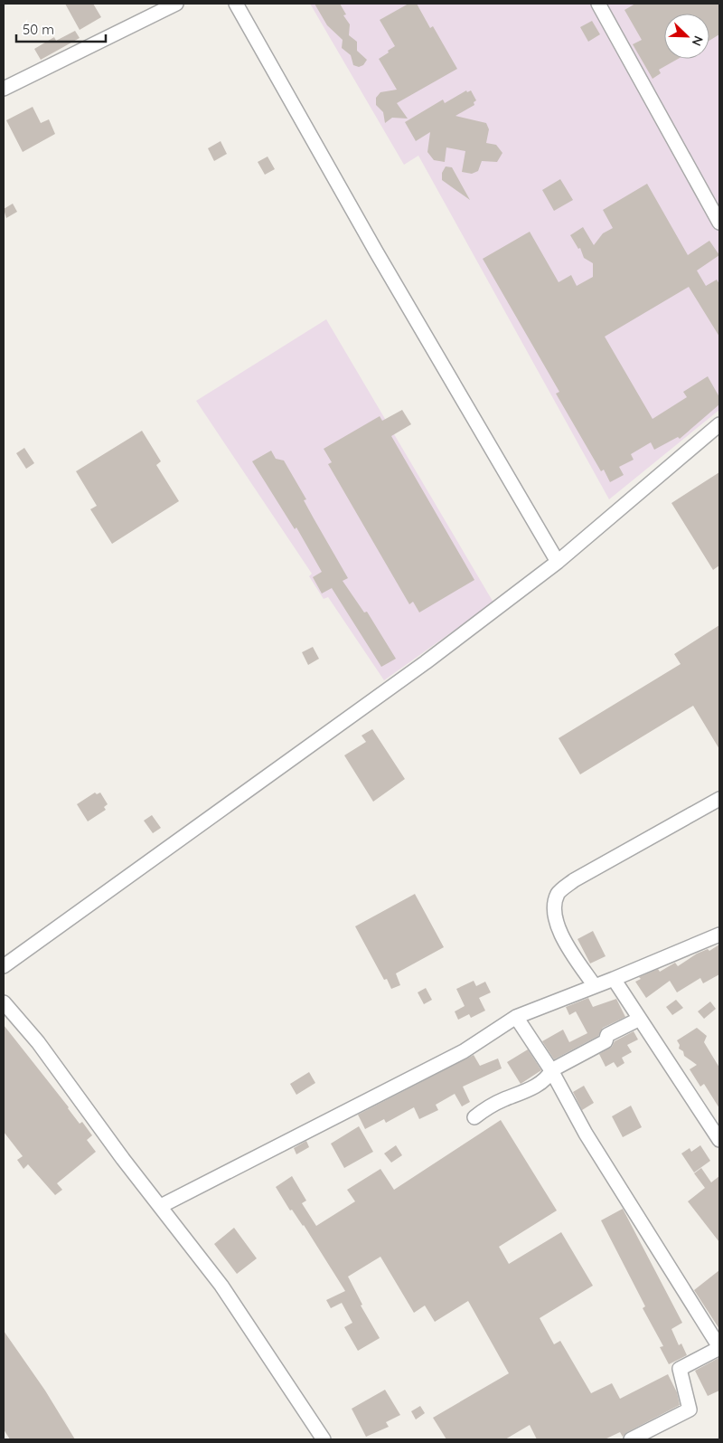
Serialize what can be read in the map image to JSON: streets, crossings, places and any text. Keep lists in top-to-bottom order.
{
  "scale_bar": "50 m",
  "north": "bottom right"
}
